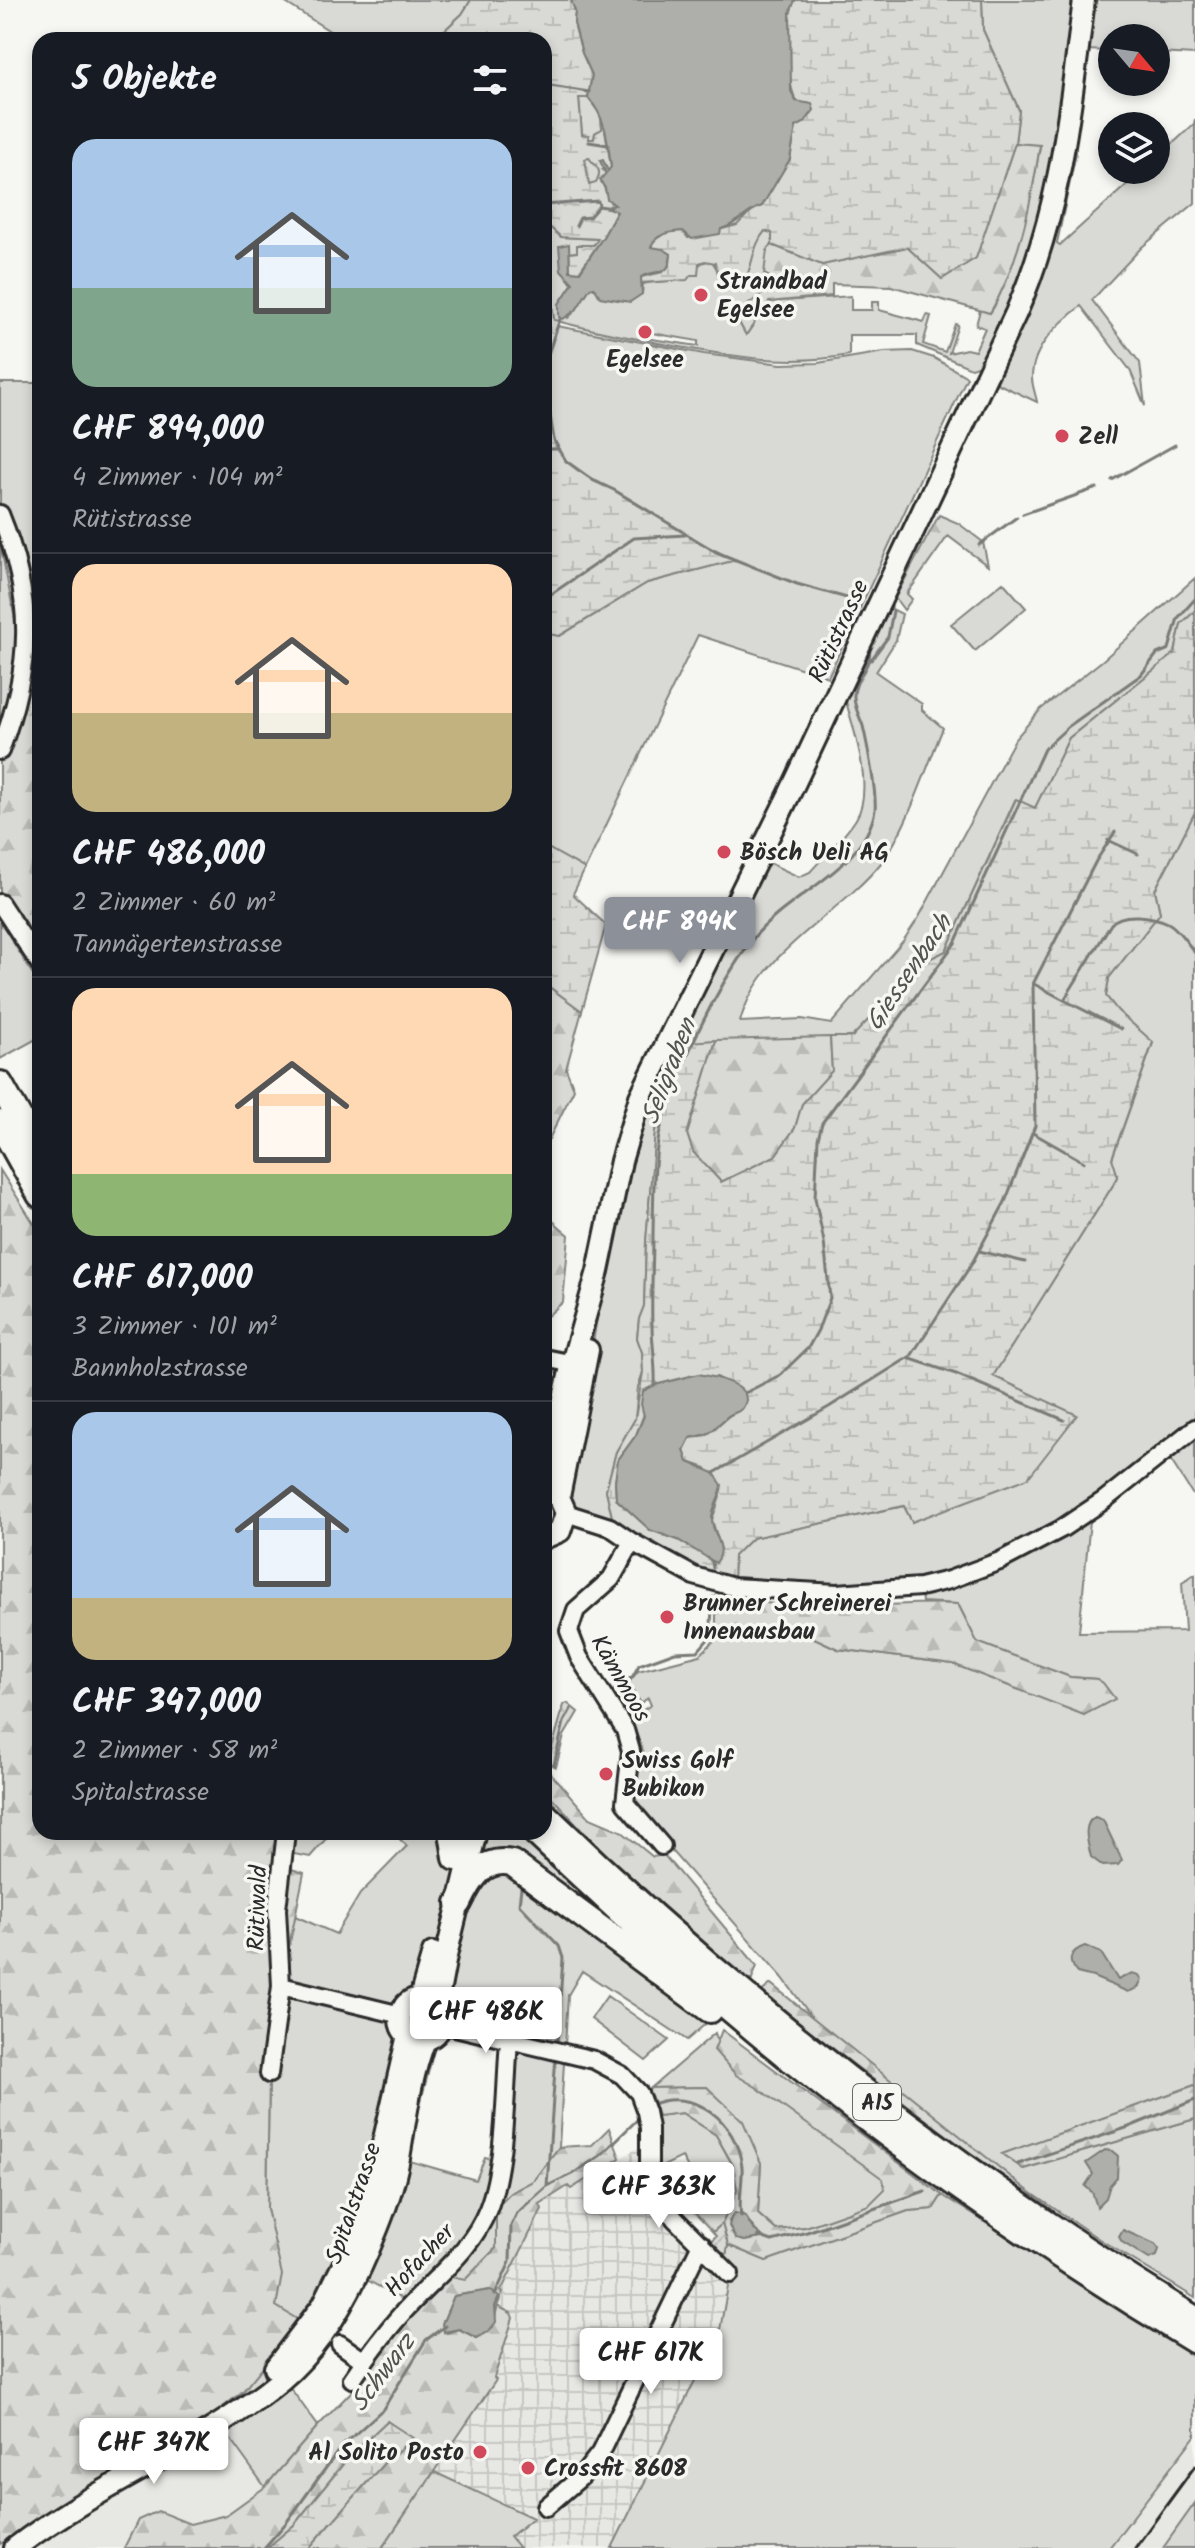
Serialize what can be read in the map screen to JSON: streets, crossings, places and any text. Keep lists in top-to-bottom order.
{
  "streets": {
    "highway": ["A15"],
    "main road": ["Rütistrasse", "Spitalstrasse"],
    "street": ["Kämmoos", "Rütiwald", "Hofacher"]
  },
  "crossings": [
    ["Rütiwald", "Spitalstrasse"]
  ],
  "water": ["Giessenbach", "Seligraben", "Schwarz"],
  "places": [
    "Strandbad Egelsee",
    "Egelsee",
    "Zell",
    "Bösch Ueli AG",
    "Brunner Schreinerei Innenausbau",
    "Swiss Golf Bubikon",
    "Al Solito Posto",
    "Crossfit 8608"
  ],
  "north": "bottom right",
  "page": {
    "heading": "5 Objekte",
    "list": [
      {
        "name": "CHF 894,000",
        "note": "4 Zimmer · 104 m² · Rütistrasse"
      },
      {
        "name": "CHF 486,000",
        "note": "2 Zimmer · 60 m² · Tannägertenstrasse"
      },
      {
        "name": "CHF 617,000",
        "note": "3 Zimmer · 101 m² · Bannholzstrasse"
      },
      {
        "name": "CHF 347,000",
        "note": "2 Zimmer · 58 m² · Spitalstrasse"
      }
    ],
    "price": [
      "CHF 894K",
      "CHF 486K",
      "CHF 363K",
      "CHF 617K",
      "CHF 347K"
    ]
  }
}
